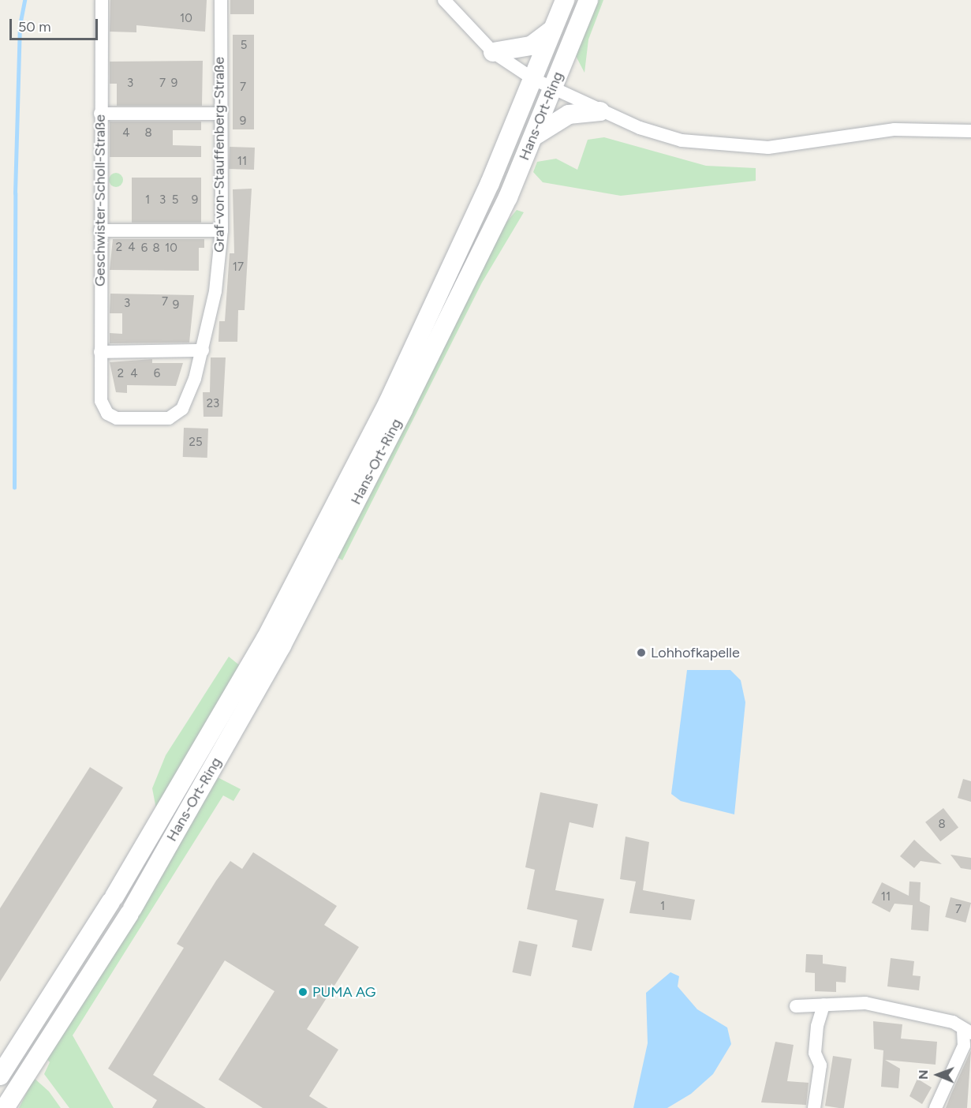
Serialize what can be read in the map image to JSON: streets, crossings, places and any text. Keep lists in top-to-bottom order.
{
  "streets": {
    "main road": ["Hans-Ort-Ring"],
    "street": ["Graf-von-Stauffenberg-Straße", "Geschwister-Scholl-Straße"]
  },
  "crossings": [
    ["Graf-von-Stauffenberg-Straße", "Geschwister-Scholl-Straße"]
  ],
  "places": ["Lohhofkapelle", "PUMA AG"],
  "house_numbers": [
    "10",
    "5",
    "3",
    "7",
    "9",
    "7",
    "9",
    "4",
    "8",
    "11",
    "1",
    "3",
    "5",
    "9",
    "2",
    "4",
    "6",
    "8",
    "10",
    "17",
    "7",
    "3",
    "9",
    "2",
    "4",
    "6",
    "23",
    "25",
    "8",
    "11",
    "1",
    "7"
  ],
  "scale_bar": "50 m",
  "north": "left"
}
